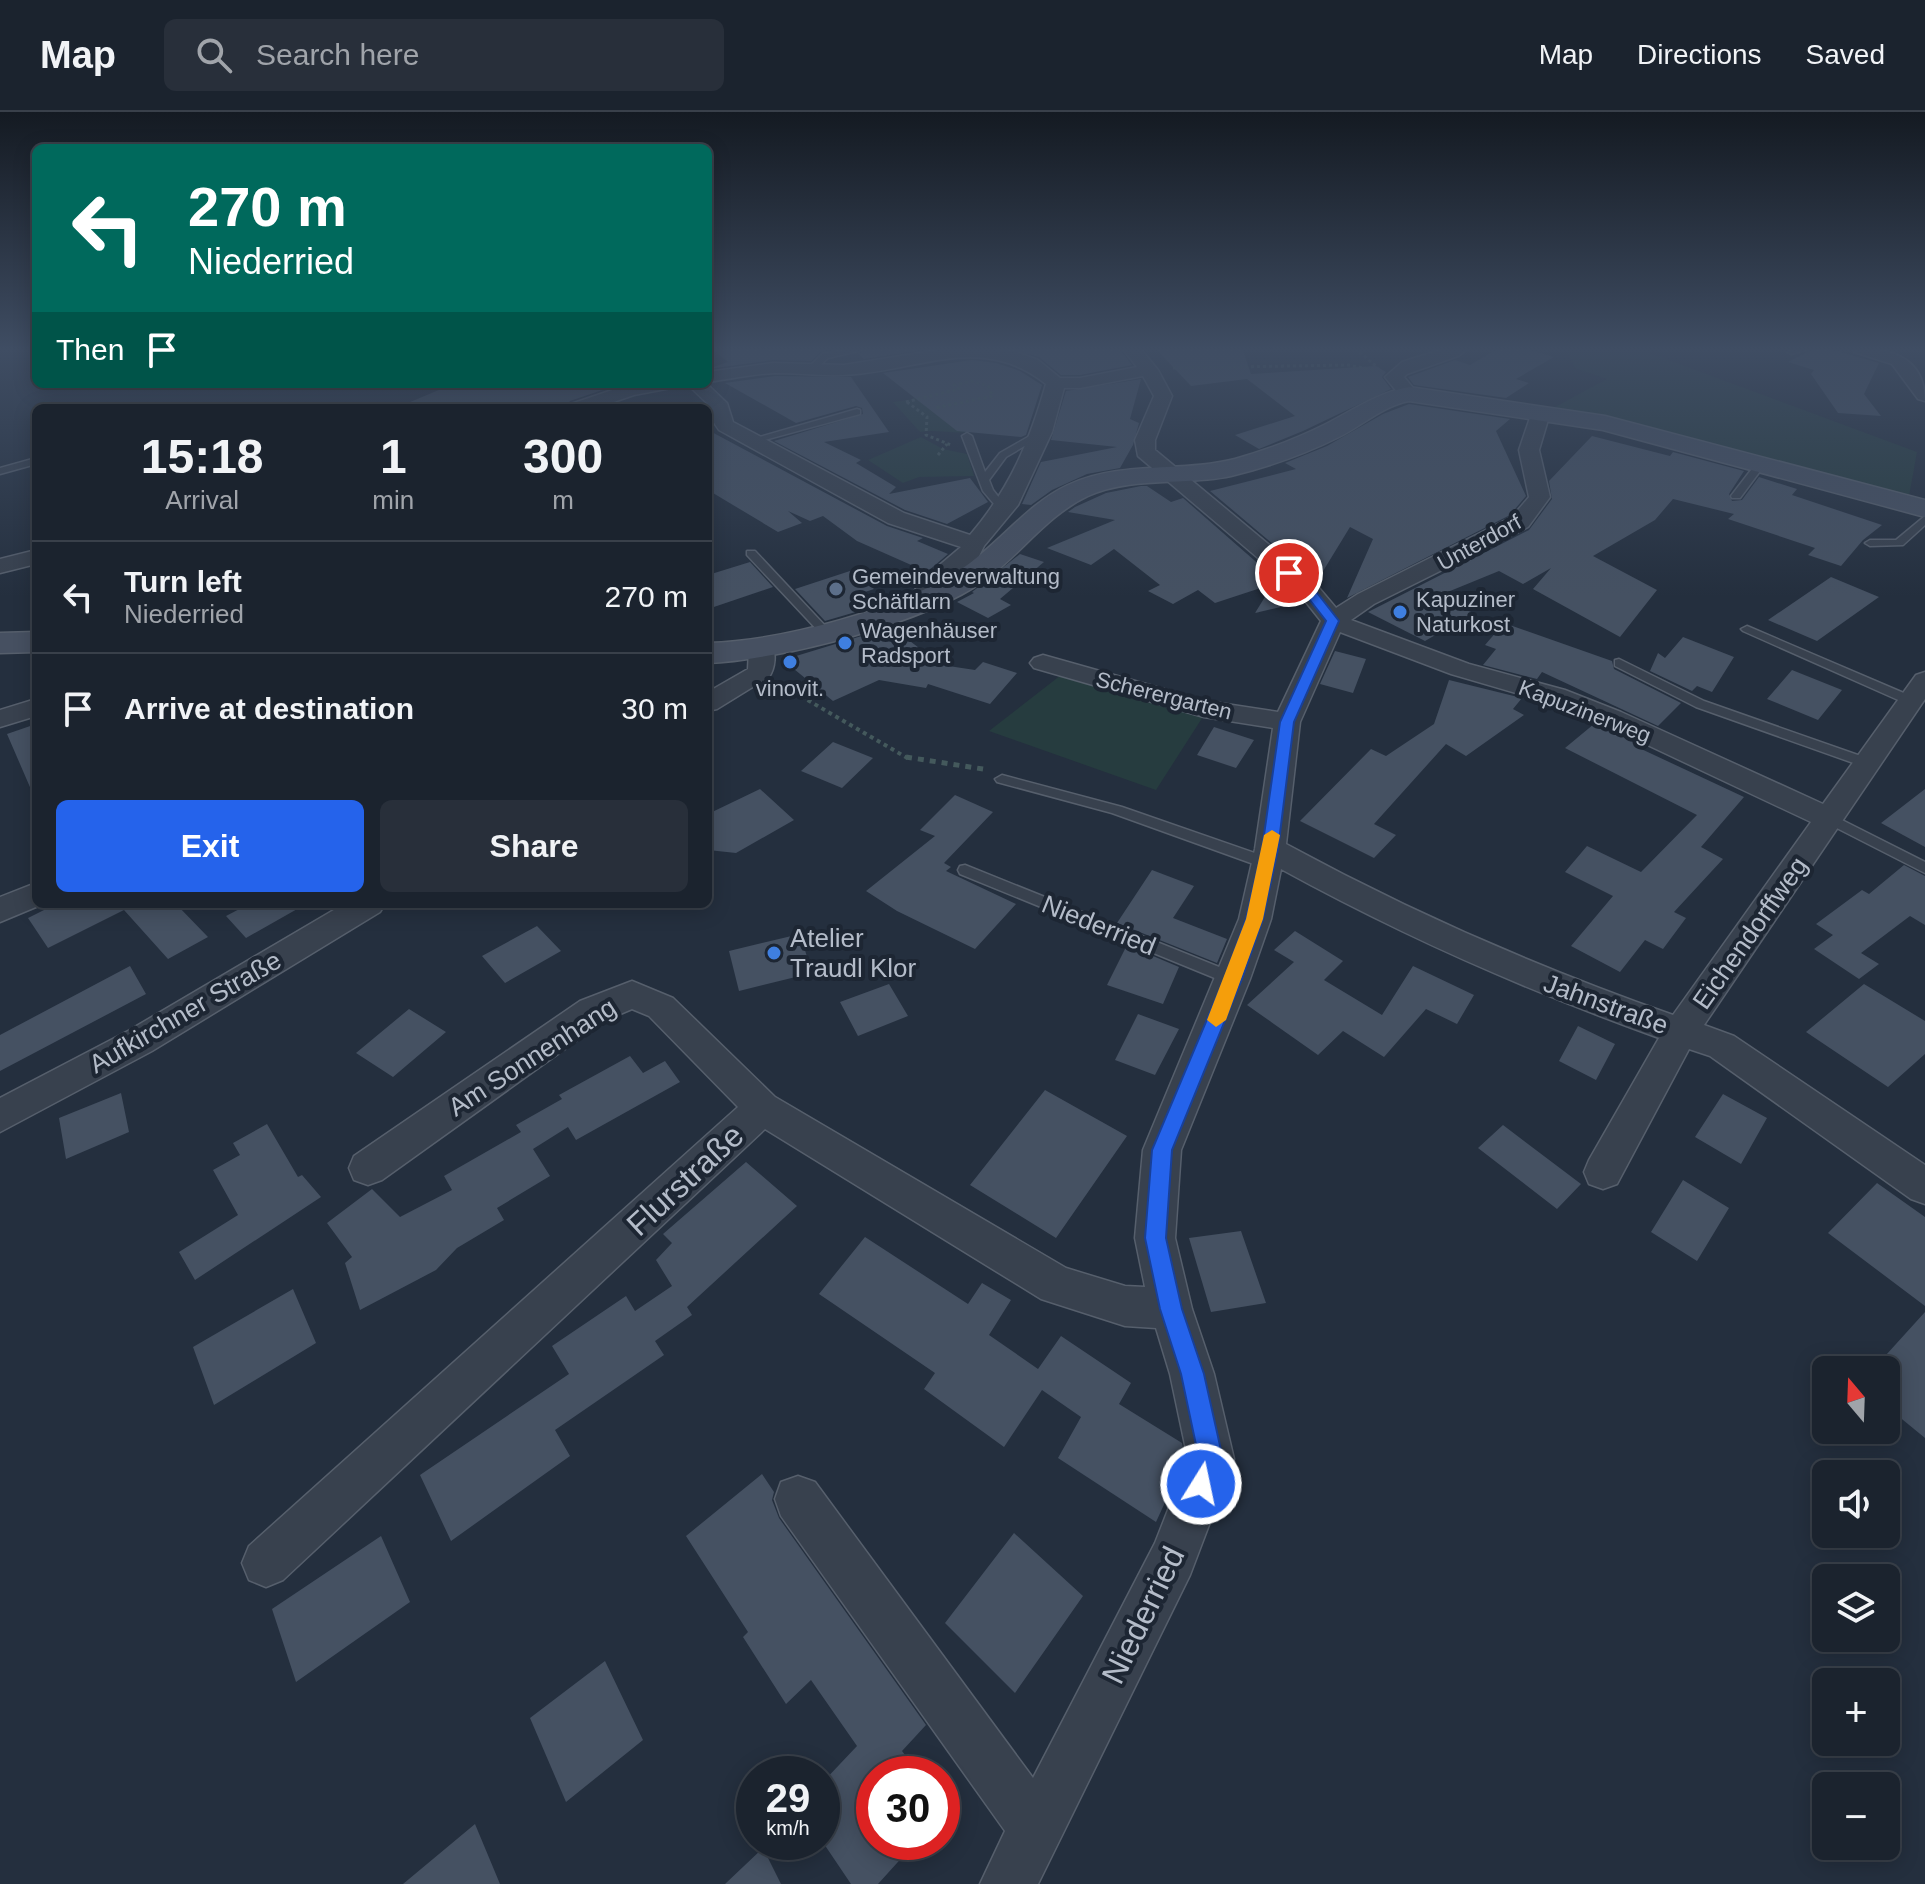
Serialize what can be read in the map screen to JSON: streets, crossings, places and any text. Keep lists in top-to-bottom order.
{
  "streets": {
    "street": [
      "Unterdorf",
      "Scherergarten",
      "Kapuzinerweg",
      "Niederried",
      "Eichendorffweg",
      "Jahnstraße",
      "Aufkirchner Straße",
      "Am Sonnenhang",
      "Flurstraße"
    ]
  },
  "crossings": [
    ["Unterdorf", "Kapuzinerweg"],
    ["Unterdorf", "Niederried"],
    ["Scherergarten", "Niederried"],
    ["Kapuzinerweg", "Niederried"],
    ["Kapuzinerweg", "Eichendorffweg"],
    ["Niederried", "Jahnstraße"],
    ["Niederried", "Flurstraße"],
    ["Eichendorffweg", "Jahnstraße"],
    ["Am Sonnenhang", "Flurstraße"]
  ],
  "places": [
    "Gemeindeverwaltung Schäftlarn",
    "Kapuziner Naturkost",
    "Wagenhäuser Radsport",
    "vinovit.",
    "Atelier Traudl Klor"
  ],
  "north": "top",
  "page": {
    "header": "Map",
    "search": "Search here",
    "nav": ["Map", "Directions", "Saved"],
    "turn": ["270 m", "Niederried"],
    "then": "Then",
    "eta": [
      "15:18",
      "Arrival",
      "1",
      "min",
      "300",
      "m"
    ],
    "list": [
      {
        "name": "Turn left",
        "note": "Niederried",
        "value": "270 m"
      },
      {
        "name": "Arrive at destination",
        "value": "30 m"
      }
    ],
    "buttons": ["Exit", "Share"],
    "map_buttons": ["+", "−"],
    "speed": "29 km/h",
    "limit": "30"
  }
}
